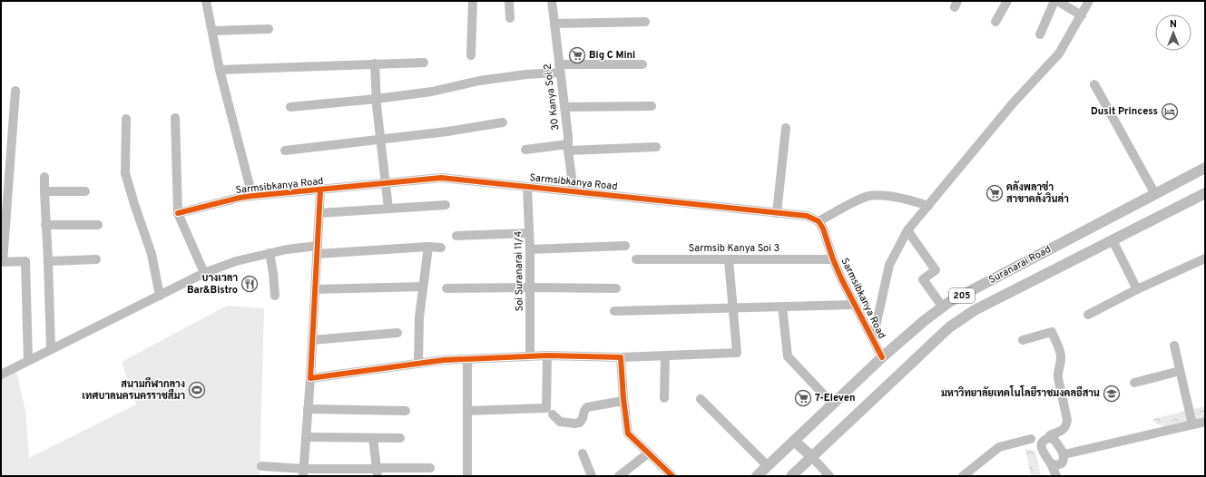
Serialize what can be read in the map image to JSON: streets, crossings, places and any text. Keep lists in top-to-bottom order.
{
  "streets": {
    "main road": ["Suranarai Road", "205"],
    "street": [
      "30 Kanya Soi 2",
      "Sarmsibkanya Road",
      "Sarmsib Kanya Soi 3",
      "Soi Suranarai 11/4"
    ]
  },
  "crossings": [
    ["30 Kanya Soi 2", "Sarmsibkanya Road"],
    ["Sarmsibkanya Road", "Sarmsib Kanya Soi 3"],
    ["Sarmsibkanya Road", "Suranarai Road"],
    ["Sarmsibkanya Road", "Soi Suranarai 11/4"]
  ],
  "places": {
    "supermarket": ["Big C Mini", "คลังพลาซ่า สาขาคลังวินล่า", "7-Eleven"],
    "hotel": ["Dusit Princess"],
    "restaurant": ["บางเวลา Bar&Bistro"],
    "sports": ["สนามกีฬากลาง เทศบาลนครนครราชสีมา"],
    "school or university": ["มหาวิทยาลัยเทคโนโลยีราชมงคลอีสาน"]
  },
  "north": "top"
}
